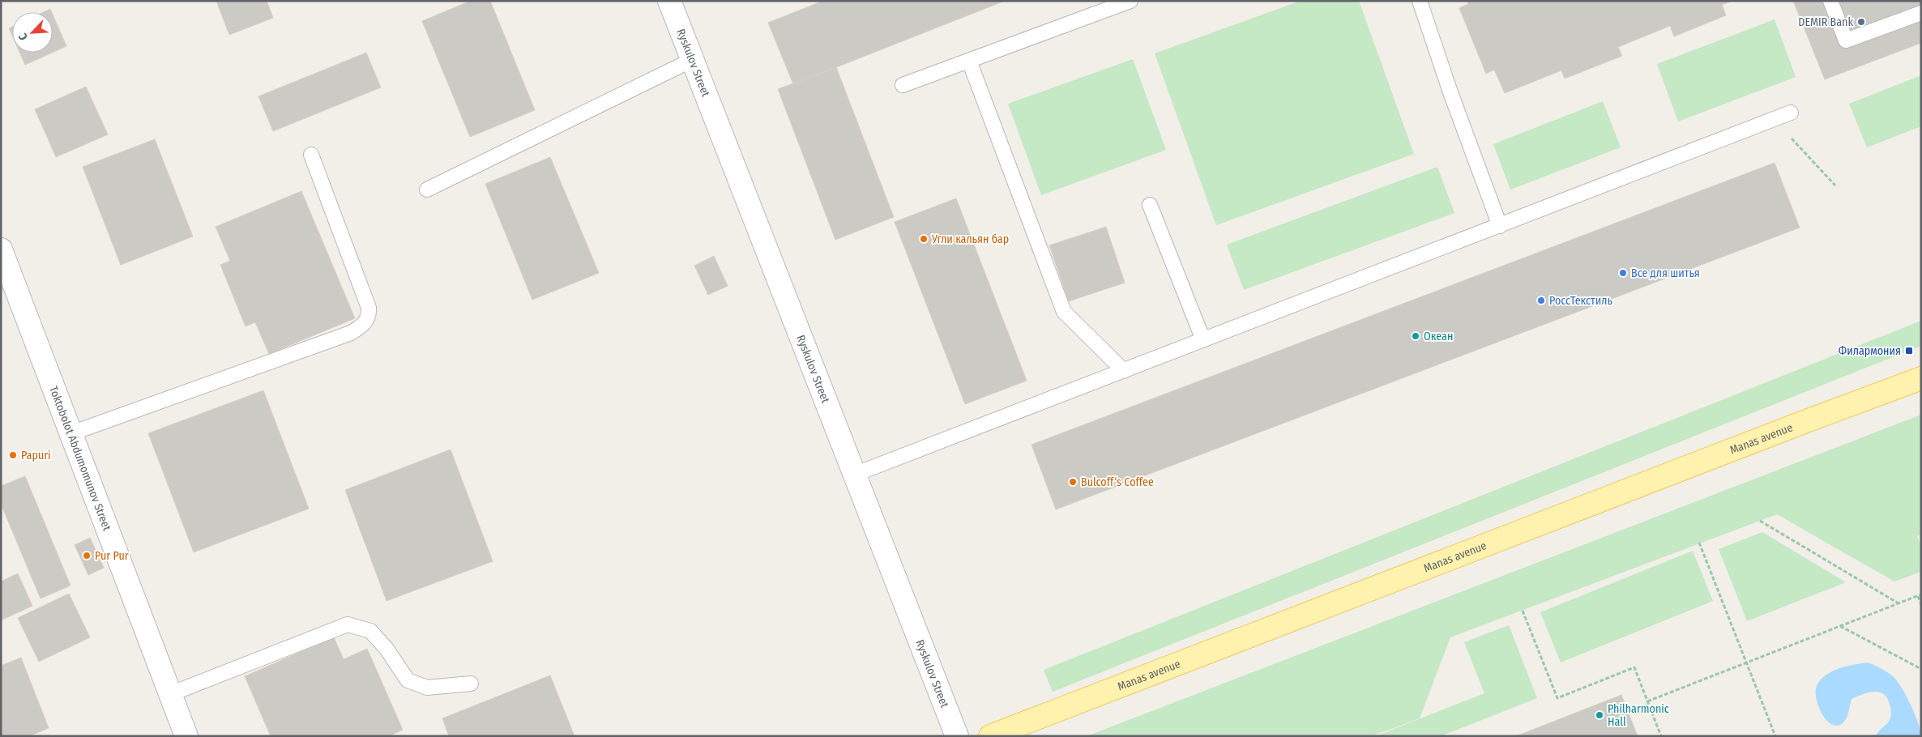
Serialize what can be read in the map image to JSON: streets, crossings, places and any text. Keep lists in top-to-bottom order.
{
  "streets": {
    "main road": ["Manas avenue"],
    "street": ["Ryskulov Street", "Toktobolot Abdumomunov Street"]
  },
  "places": {
    "other": [
      "DEMIR Bank",
      "Угли кальян бар",
      "Все для шитья",
      "РоссТекстиль",
      "Океан",
      "Papuri",
      "Bulcoff‘s Coffee",
      "Pur Pur",
      "Philharmonic Hall"
    ],
    "transit": ["Филармония"]
  },
  "north": "bottom left"
}
